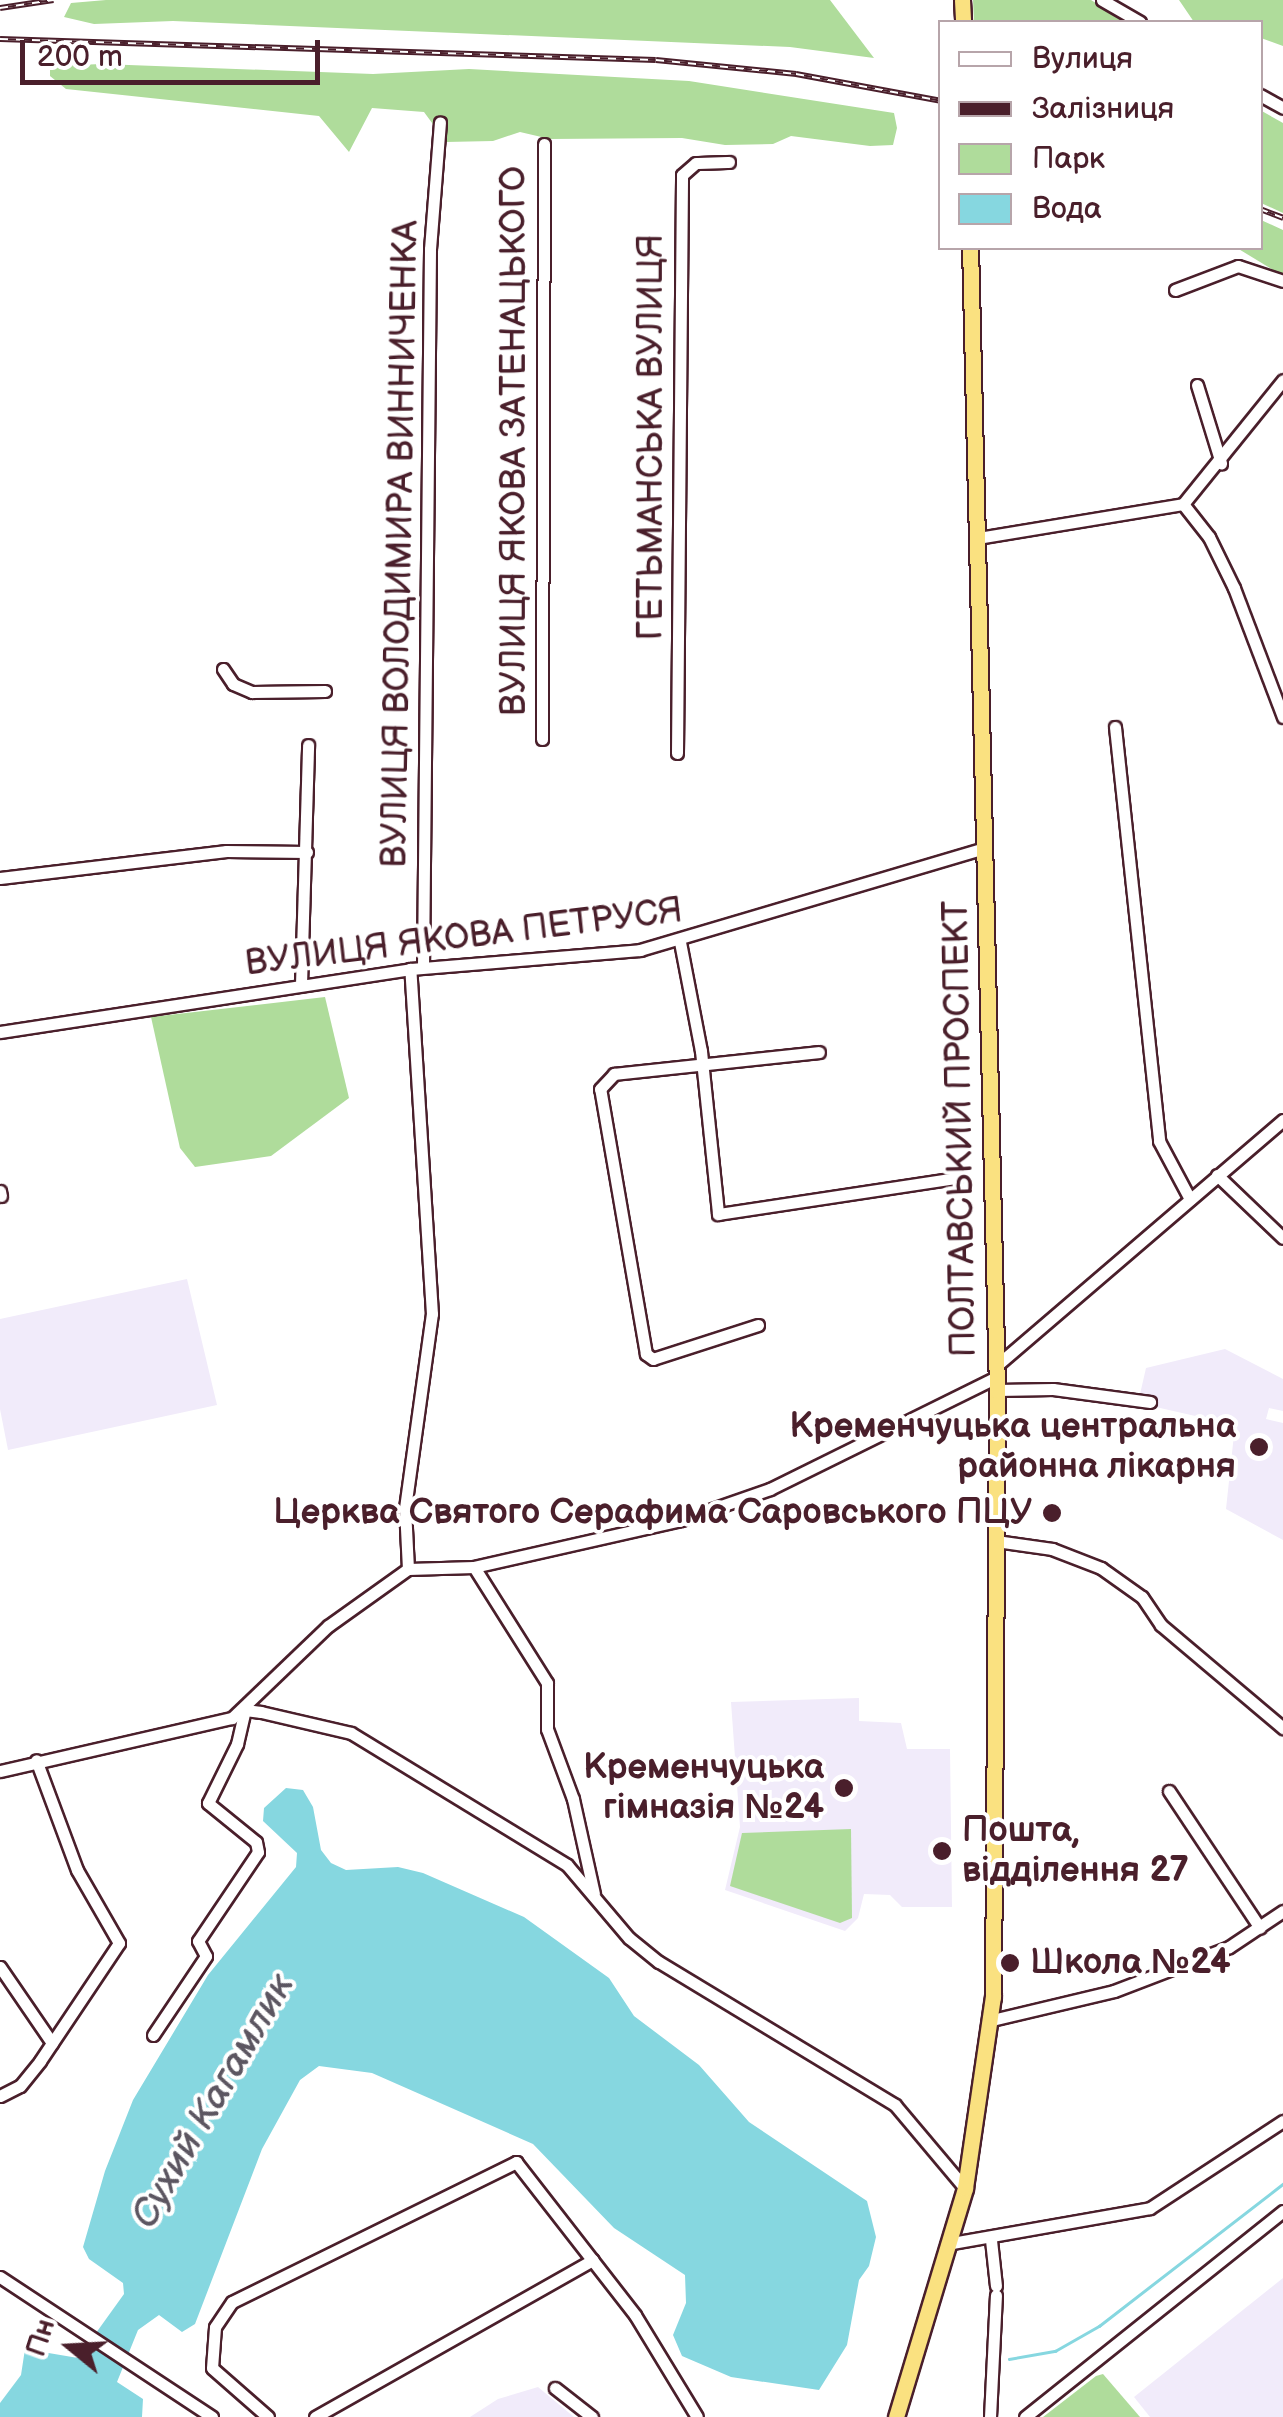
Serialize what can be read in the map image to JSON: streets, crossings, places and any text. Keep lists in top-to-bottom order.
{
  "streets": {
    "highway": ["ПОЛТАВСЬКИЙ ПРОСПЕКТ"],
    "street": [
      "ГЕТЬМАНСЬКА ВУЛИЦЯ",
      "ВУЛИЦЯ ЯКОВА ЗАТЕНАЦЬКОГО",
      "ВУЛИЦЯ ВОЛОДИМИРА ВИННИЧЕНКА",
      "ВУЛИЦЯ ЯКОВА ПЕТРУСЯ"
    ]
  },
  "crossings": [
    ["ВУЛИЦЯ ВОЛОДИМИРА ВИННИЧЕНКА", "ВУЛИЦЯ ЯКОВА ПЕТРУСЯ"],
    ["ВУЛИЦЯ ЯКОВА ПЕТРУСЯ", "ПОЛТАВСЬКИЙ ПРОСПЕКТ"]
  ],
  "water": ["Сухий Кагамлик"],
  "places": [
    "Кременчуцька центральна районна лікарня",
    "Церква Святого Серафима Саровського ПЦУ",
    "Кременчуцька гімназія №24",
    "Пошта, відділення 27",
    "Школа №24"
  ],
  "legend": [
    "Вулиця",
    "Залізниця",
    "Парк",
    "Вода"
  ],
  "scale_bar": "200 m",
  "north": "left"
}
